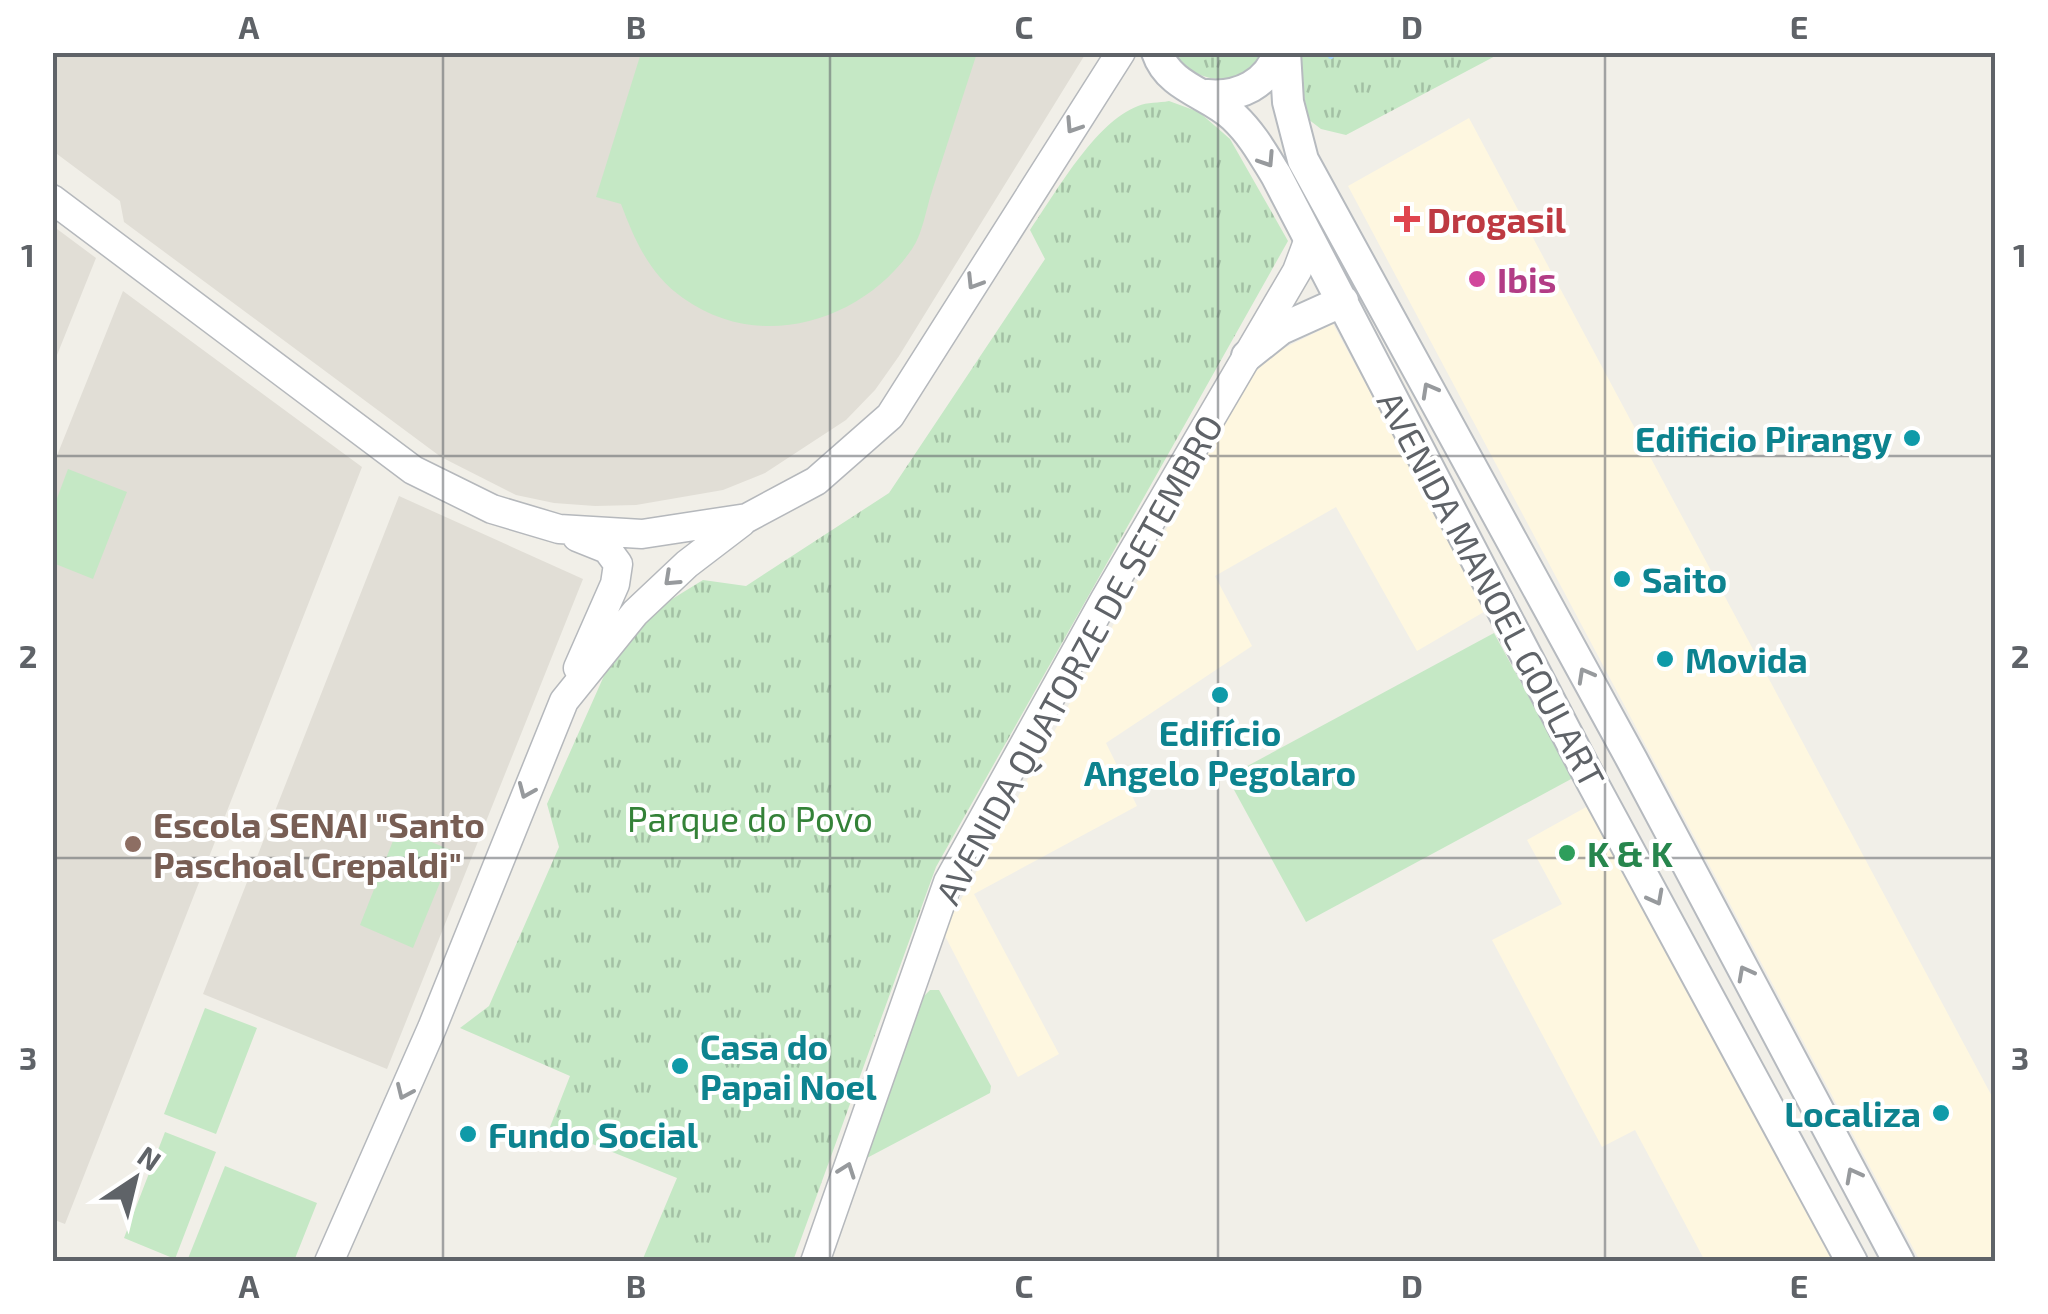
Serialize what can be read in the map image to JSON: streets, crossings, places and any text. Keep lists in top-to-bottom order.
{
  "streets": {
    "main road": ["AVENIDA MANOEL GOULART"],
    "street": ["AVENIDA QUATORZE DE SETEMBRO"]
  },
  "crossings": [
    ["AVENIDA MANOEL GOULART", "AVENIDA QUATORZE DE SETEMBRO"]
  ],
  "one_way": ["AVENIDA QUATORZE DE SETEMBRO"],
  "parks": ["Parque do Povo"],
  "places": {
    "health": ["Drogasil"],
    "other": [
      "Ibis",
      "Edificio Pirangy",
      "Saito",
      "Movida",
      "Edifício Angelo Pegolaro",
      "Escola SENAI \"Santo Paschoal Crepaldi\"",
      "K & K",
      "Casa do Papai Noel",
      "Localiza",
      "Fundo Social"
    ]
  },
  "north": "top right",
  "grid": {
    "columns": [
      "A",
      "B",
      "C",
      "D",
      "E"
    ],
    "rows": ["1", "2", "3"]
  }
}
